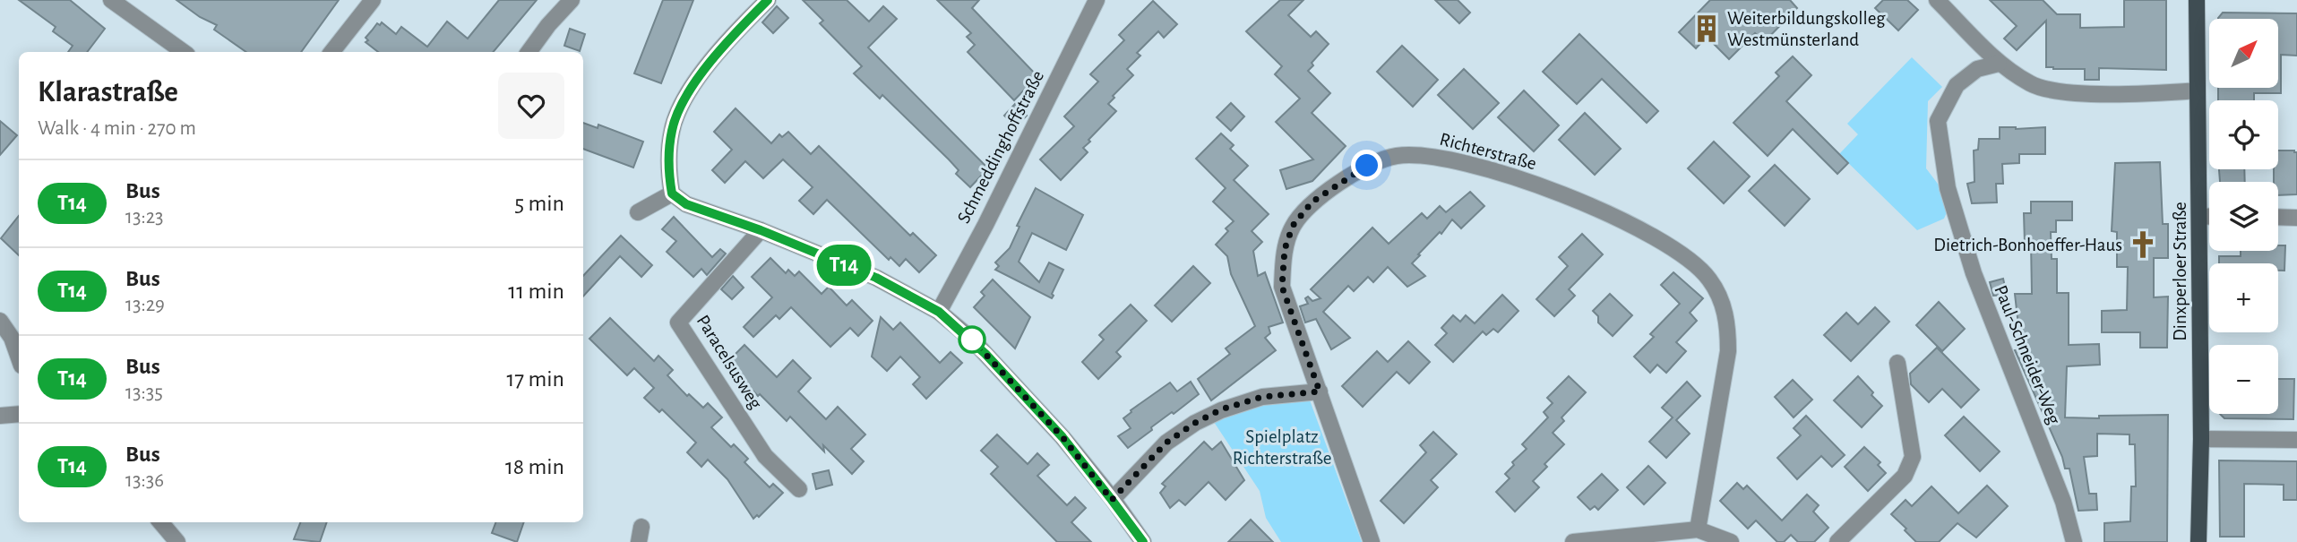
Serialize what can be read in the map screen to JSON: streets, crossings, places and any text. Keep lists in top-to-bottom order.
{
  "streets": {
    "main road": ["Dinxperloer Straße"],
    "street": [
      "Schmeddinghoffstraße",
      "Richterstraße",
      "Paul-Schneider-Weg",
      "Paracelsusweg"
    ]
  },
  "parks": ["Spielplatz Richterstraße"],
  "places": {
    "building": ["Weiterbildungskolleg Westmünsterland"],
    "church": ["Dietrich-Bonhoeffer-Haus"]
  },
  "lines": ["bus line T14"],
  "north": "top right",
  "page": {
    "on_map": "T14",
    "map_buttons": ["+", "−"],
    "heading": ["Klarastraße", "Walk · 4 min · 270 m"],
    "list": [
      {
        "mark": "T14",
        "name": "Bus",
        "note": "13:23",
        "value": "5 min"
      },
      {
        "mark": "T14",
        "name": "Bus",
        "note": "13:29",
        "value": "11 min"
      },
      {
        "mark": "T14",
        "name": "Bus",
        "note": "13:35",
        "value": "17 min"
      },
      {
        "mark": "T14",
        "name": "Bus",
        "note": "13:36",
        "value": "18 min"
      }
    ]
  }
}
